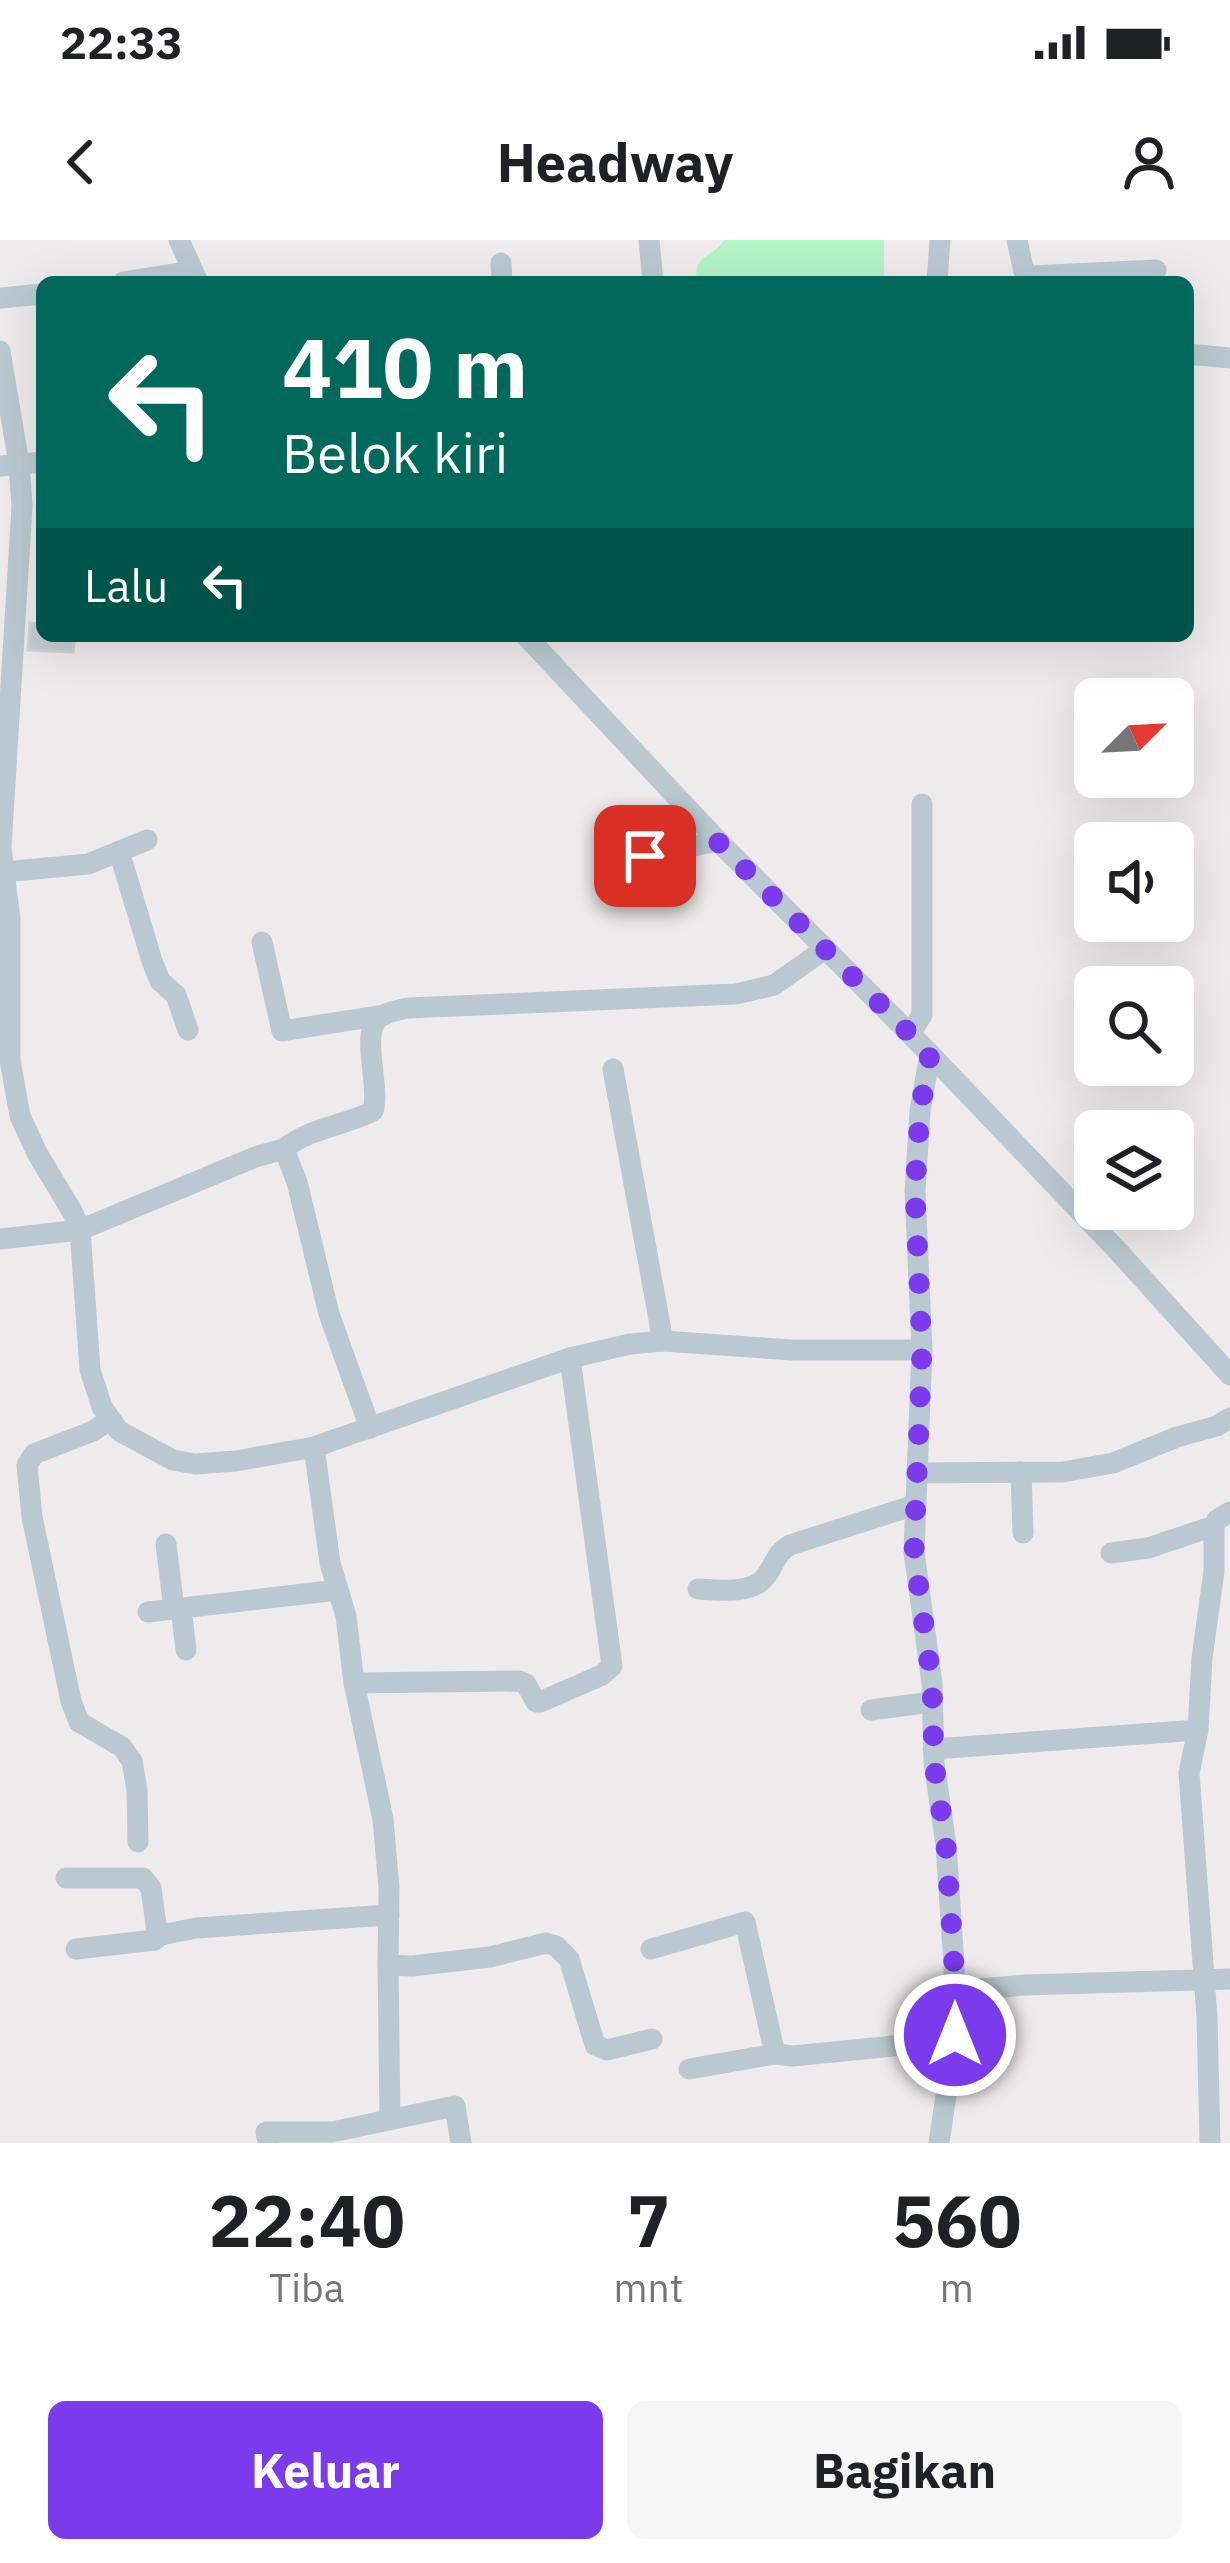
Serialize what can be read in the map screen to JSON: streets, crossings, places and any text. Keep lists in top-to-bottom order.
{
  "north": "top right",
  "page": {
    "status": "22:33",
    "header": "Headway",
    "turn": ["410 m", "Belok kiri"],
    "then": "Lalu",
    "eta": [
      "22:40",
      "Tiba",
      "7",
      "mnt",
      "560",
      "m"
    ],
    "buttons": ["Keluar", "Bagikan"]
  }
}
